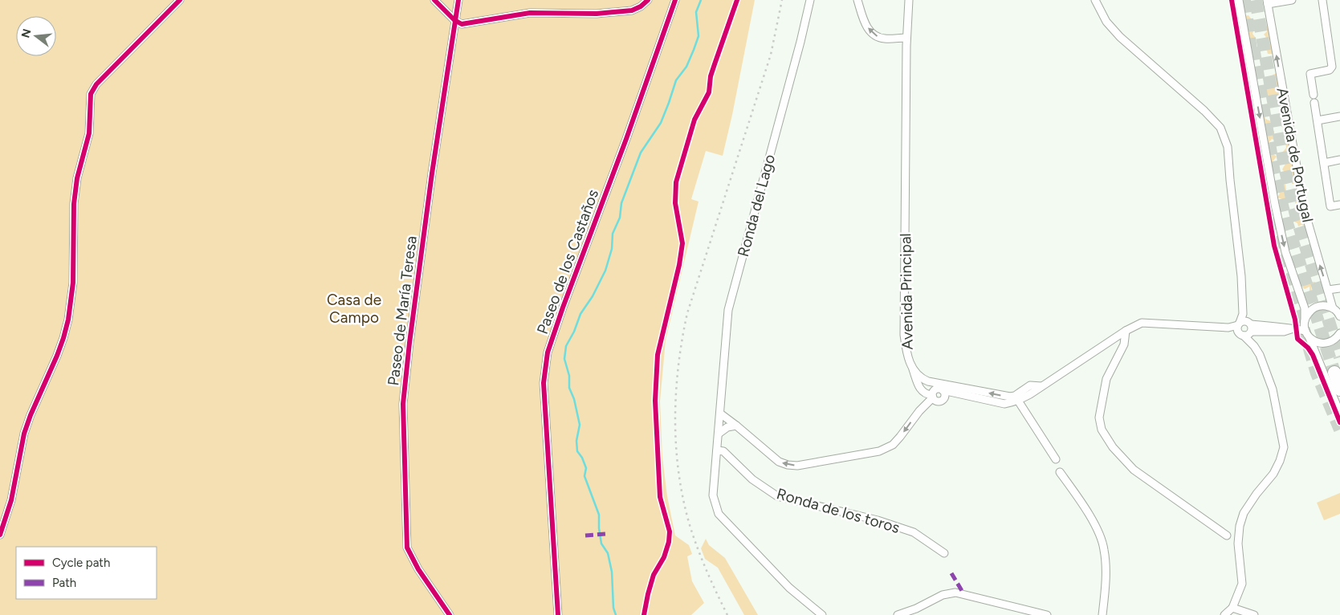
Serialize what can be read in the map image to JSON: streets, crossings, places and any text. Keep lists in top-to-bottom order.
{
  "streets": {
    "street": [
      "Avenida de Portugal",
      "Ronda del Lago",
      "Paseo de los Castaños",
      "Avenida Principal",
      "Paseo de María Teresa",
      "Ronda de los toros"
    ]
  },
  "crossings": [
    ["Avenida de Portugal", "Avenida Principal"],
    ["Ronda del Lago", "Ronda de los toros"]
  ],
  "parks": ["Casa de Campo"],
  "legend": ["Cycle path", "Path"],
  "north": "left"
}
